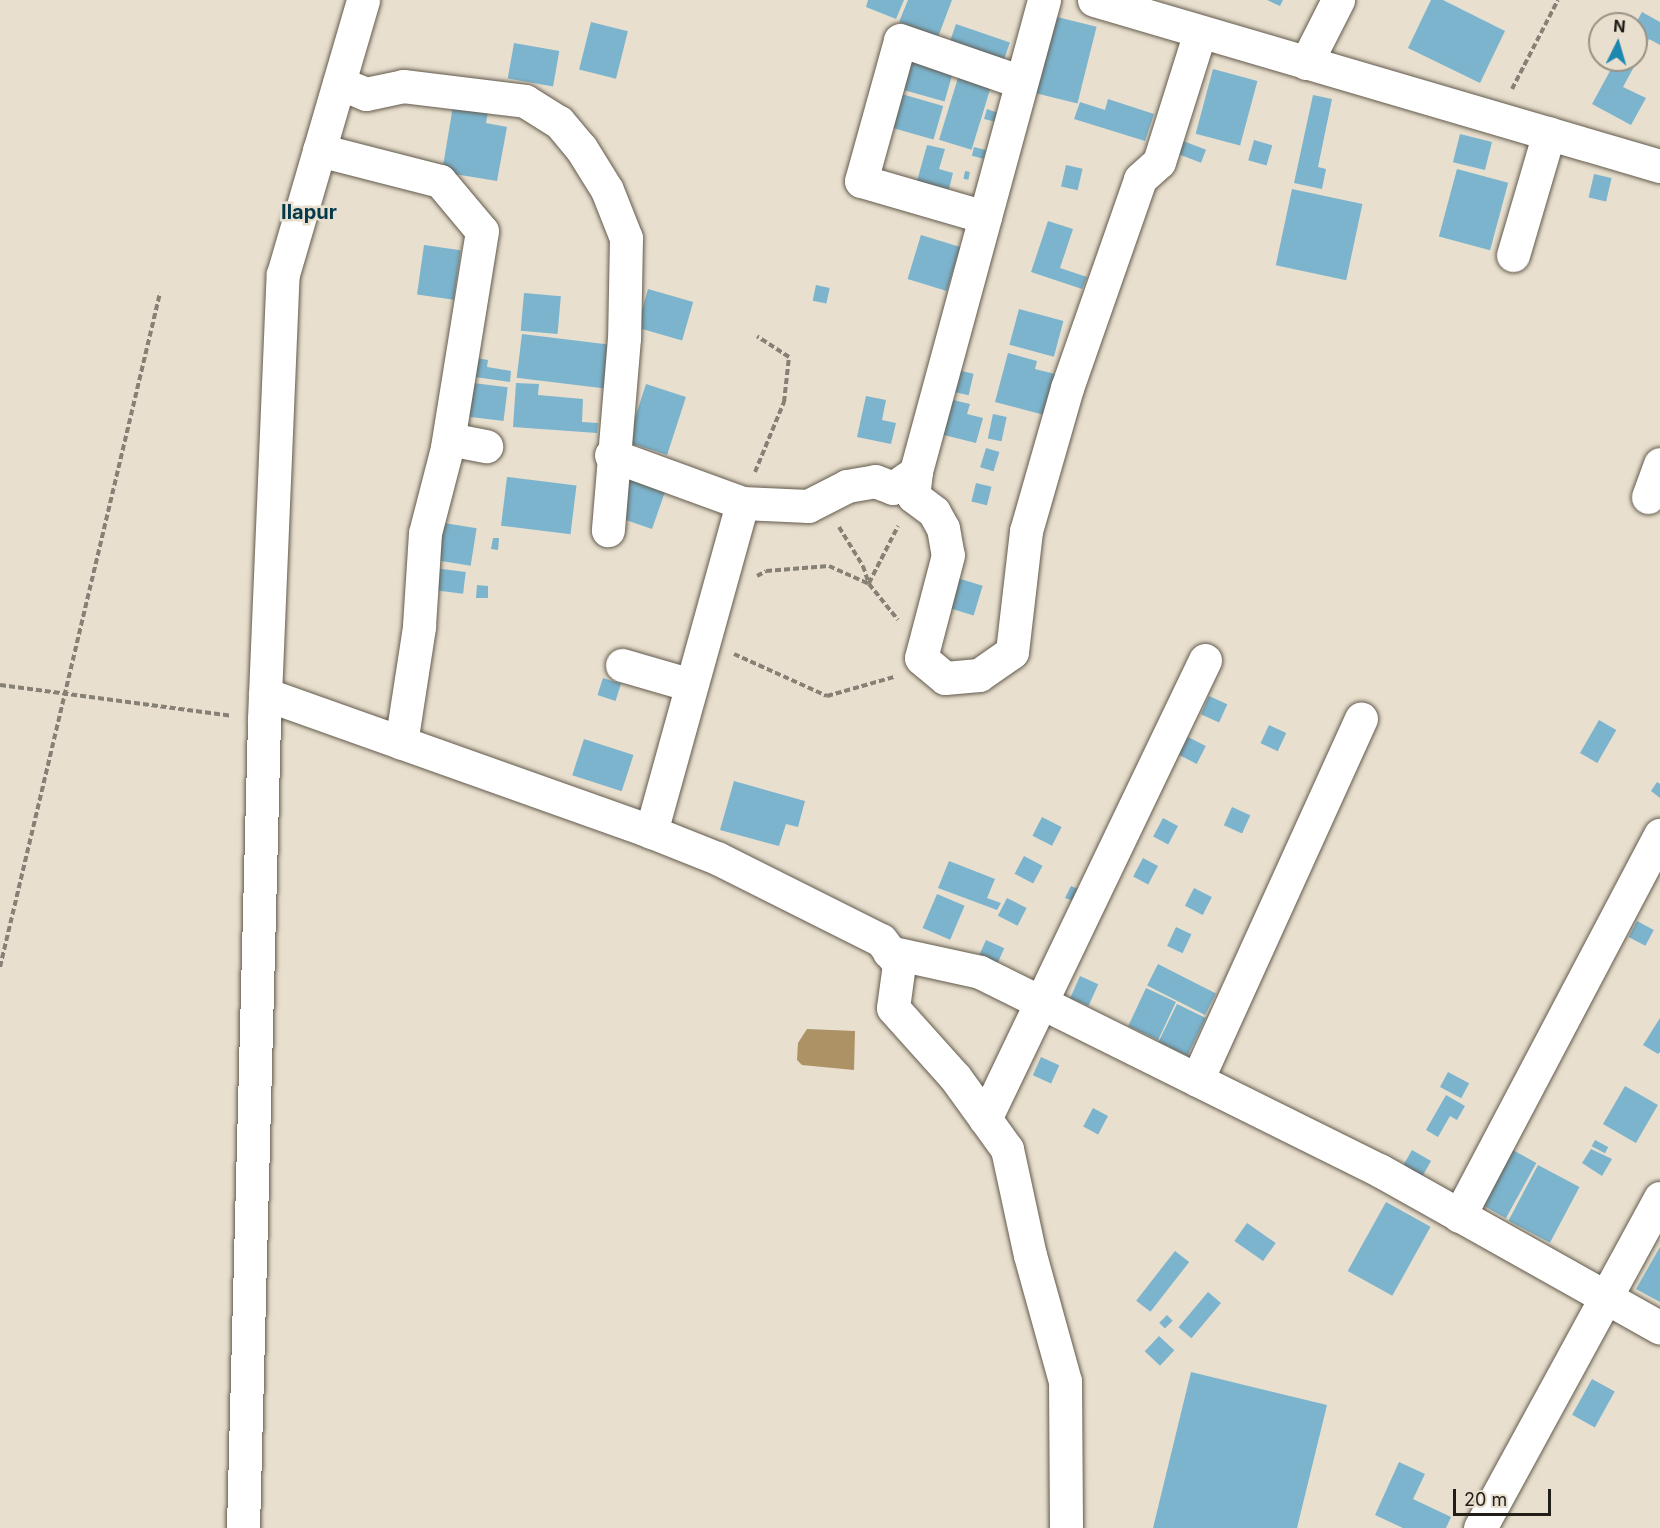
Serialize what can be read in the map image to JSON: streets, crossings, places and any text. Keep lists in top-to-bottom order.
{
  "districts": ["Ilapur"],
  "scale_bar": "20 m",
  "north": "top"
}
